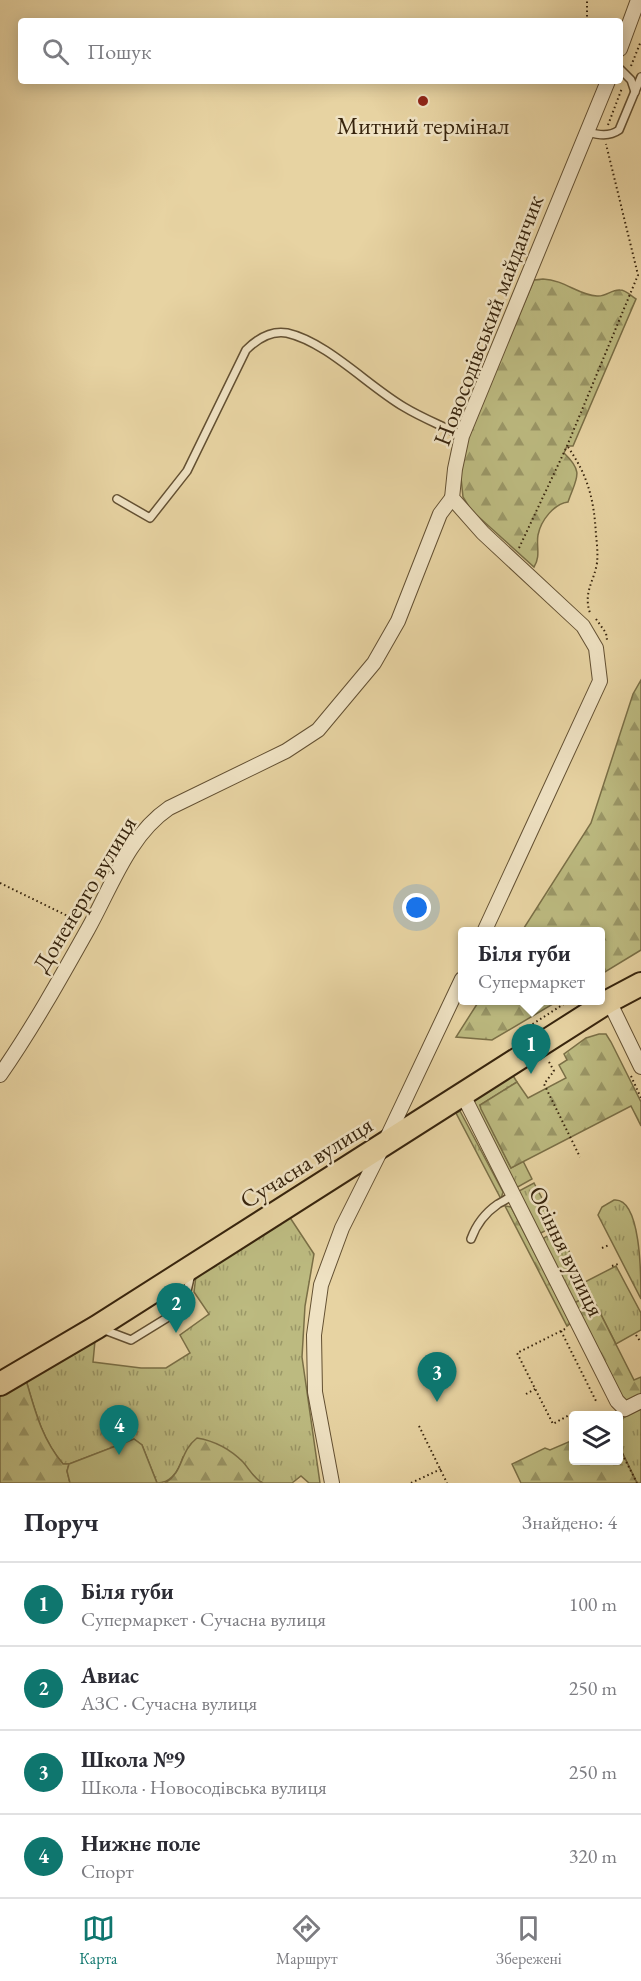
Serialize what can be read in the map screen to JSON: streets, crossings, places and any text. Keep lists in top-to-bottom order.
{
  "streets": {
    "main road": ["Сучасна вулиця"],
    "street": ["Новосодівський майданчик", "Доненерго вулиця", "Осіння вулиця"]
  },
  "crossings": [
    ["Новосодівський майданчик", "Доненерго вулиця"],
    ["Сучасна вулиця", "Осіння вулиця"]
  ],
  "places": ["Митний термінал"],
  "page": {
    "search": "Пошук",
    "popup": ["Біля губи", "Супермаркет"],
    "pins": [
      "1",
      "2",
      "3",
      "4"
    ],
    "heading": ["Поруч", "Знайдено: 4"],
    "list": [
      {
        "mark": "1",
        "name": "Біля губи",
        "note": "Супермаркет · Сучасна вулиця",
        "value": "100 m"
      },
      {
        "mark": "2",
        "name": "Авиас",
        "note": "АЗС · Сучасна вулиця",
        "value": "250 m"
      },
      {
        "mark": "3",
        "name": "Школа №9",
        "note": "Школа · Новосодівська вулиця",
        "value": "250 m"
      },
      {
        "mark": "4",
        "name": "Нижнє поле",
        "note": "Спорт",
        "value": "320 m"
      }
    ],
    "nav": ["Карта", "Маршрут", "Збережені"]
  }
}
